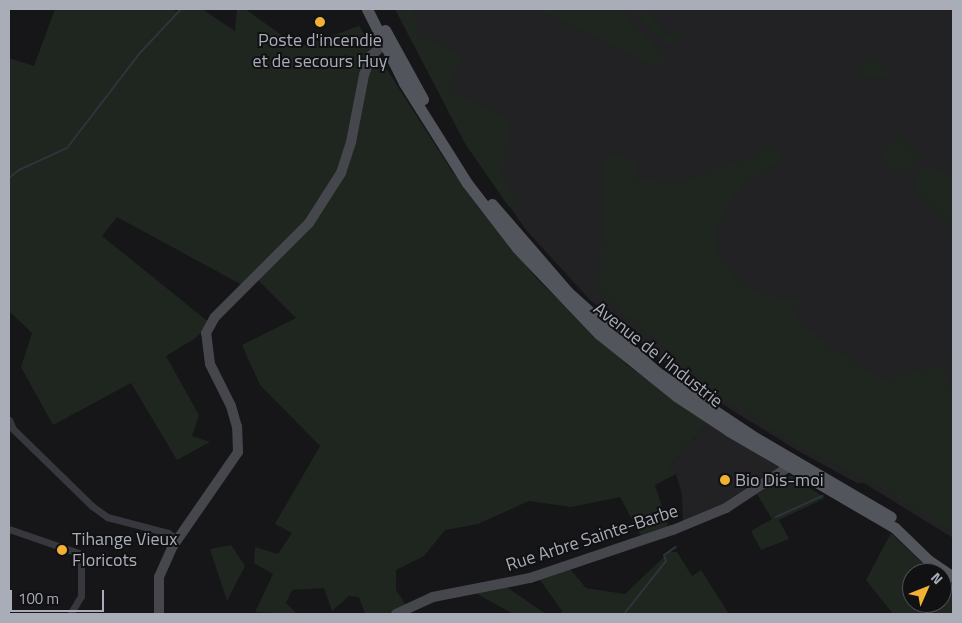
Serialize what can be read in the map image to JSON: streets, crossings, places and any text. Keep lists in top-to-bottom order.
{
  "streets": {
    "main road": ["Avenue de l'Industrie"],
    "street": ["Rue Arbre Sainte-Barbe"]
  },
  "crossings": [
    ["Avenue de l'Industrie", "Rue Arbre Sainte-Barbe"]
  ],
  "places": ["Poste d'incendie et de secours Huy", "Bio Dis-moi", "Tihange Vieux Floricots"],
  "scale_bar": "100 m",
  "north": "top right"
}
